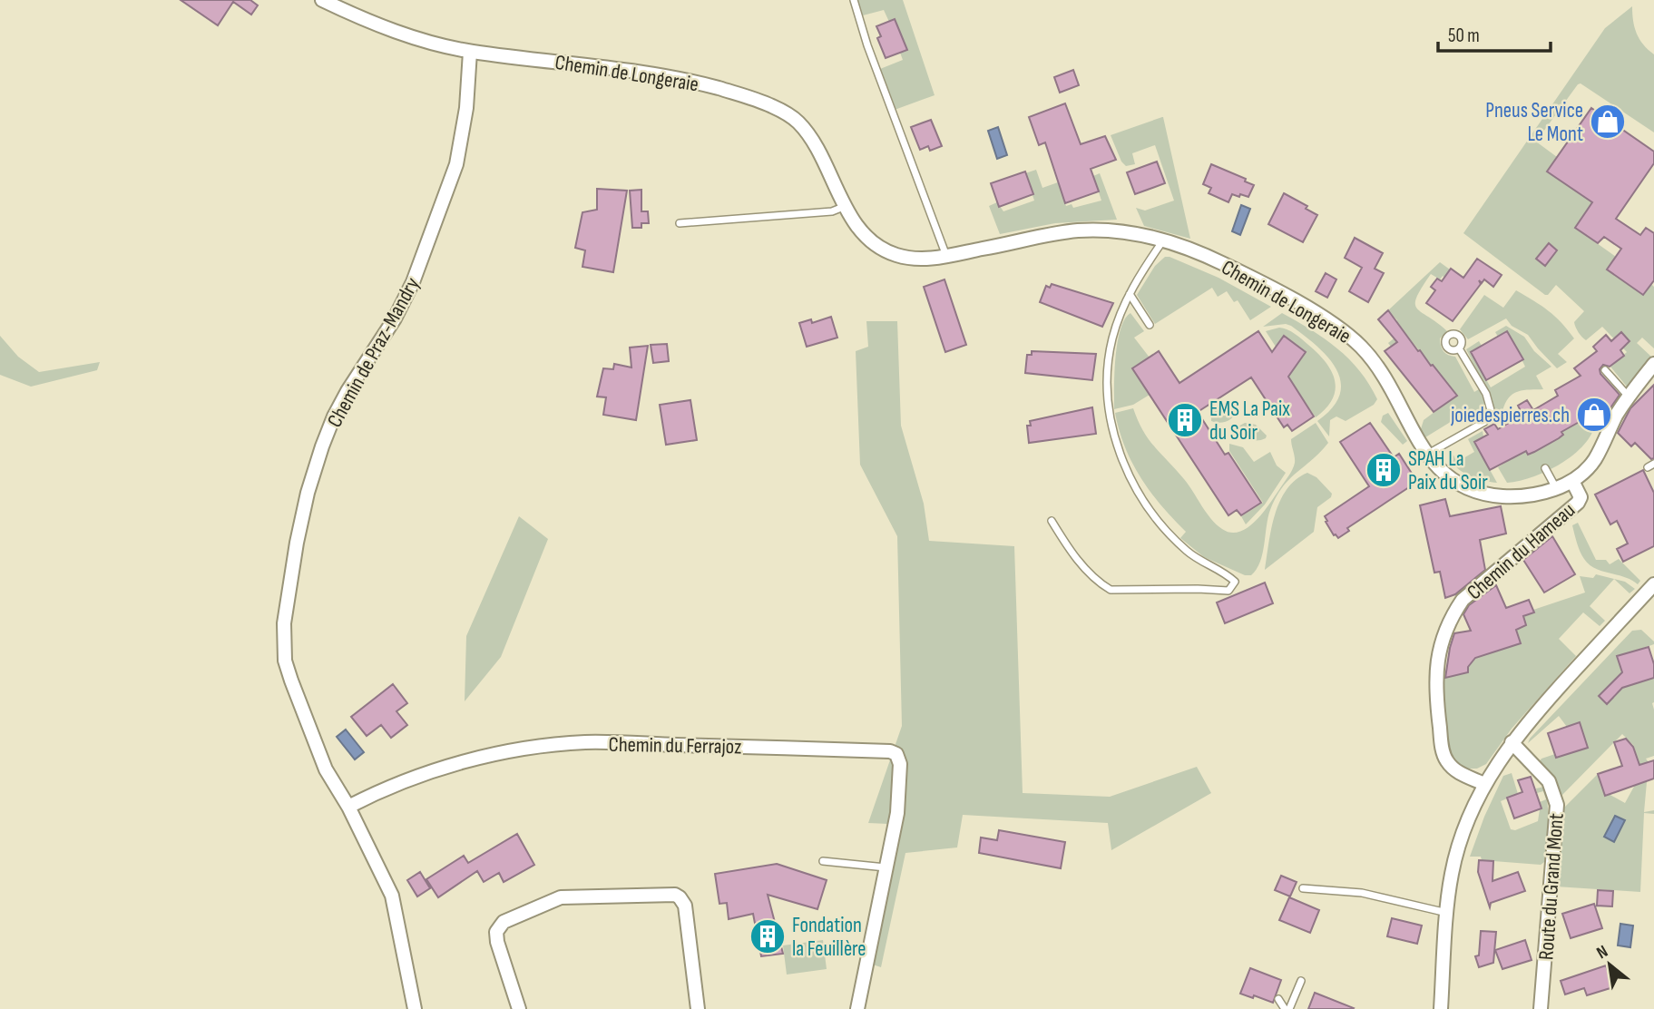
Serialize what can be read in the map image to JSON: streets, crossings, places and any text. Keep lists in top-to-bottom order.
{
  "streets": {
    "street": [
      "Chemin de Longeraie",
      "Chemin de Praz-Mandry",
      "Chemin du Hameau",
      "Chemin du Ferrajoz",
      "Route du Grand Mont"
    ]
  },
  "crossings": [
    ["Chemin de Longeraie", "Chemin de Praz-Mandry"],
    ["Chemin de Longeraie", "Chemin du Hameau"],
    ["Chemin de Praz-Mandry", "Chemin du Ferrajoz"]
  ],
  "places": {
    "shop": ["Pneus Service Le Mont", "joiedespierres.ch"],
    "building": ["EMS La Paix du Soir", "SPAH La Paix du Soir", "Fondation la Feuillère"]
  },
  "scale_bar": "50 m",
  "north": "top left"
}
